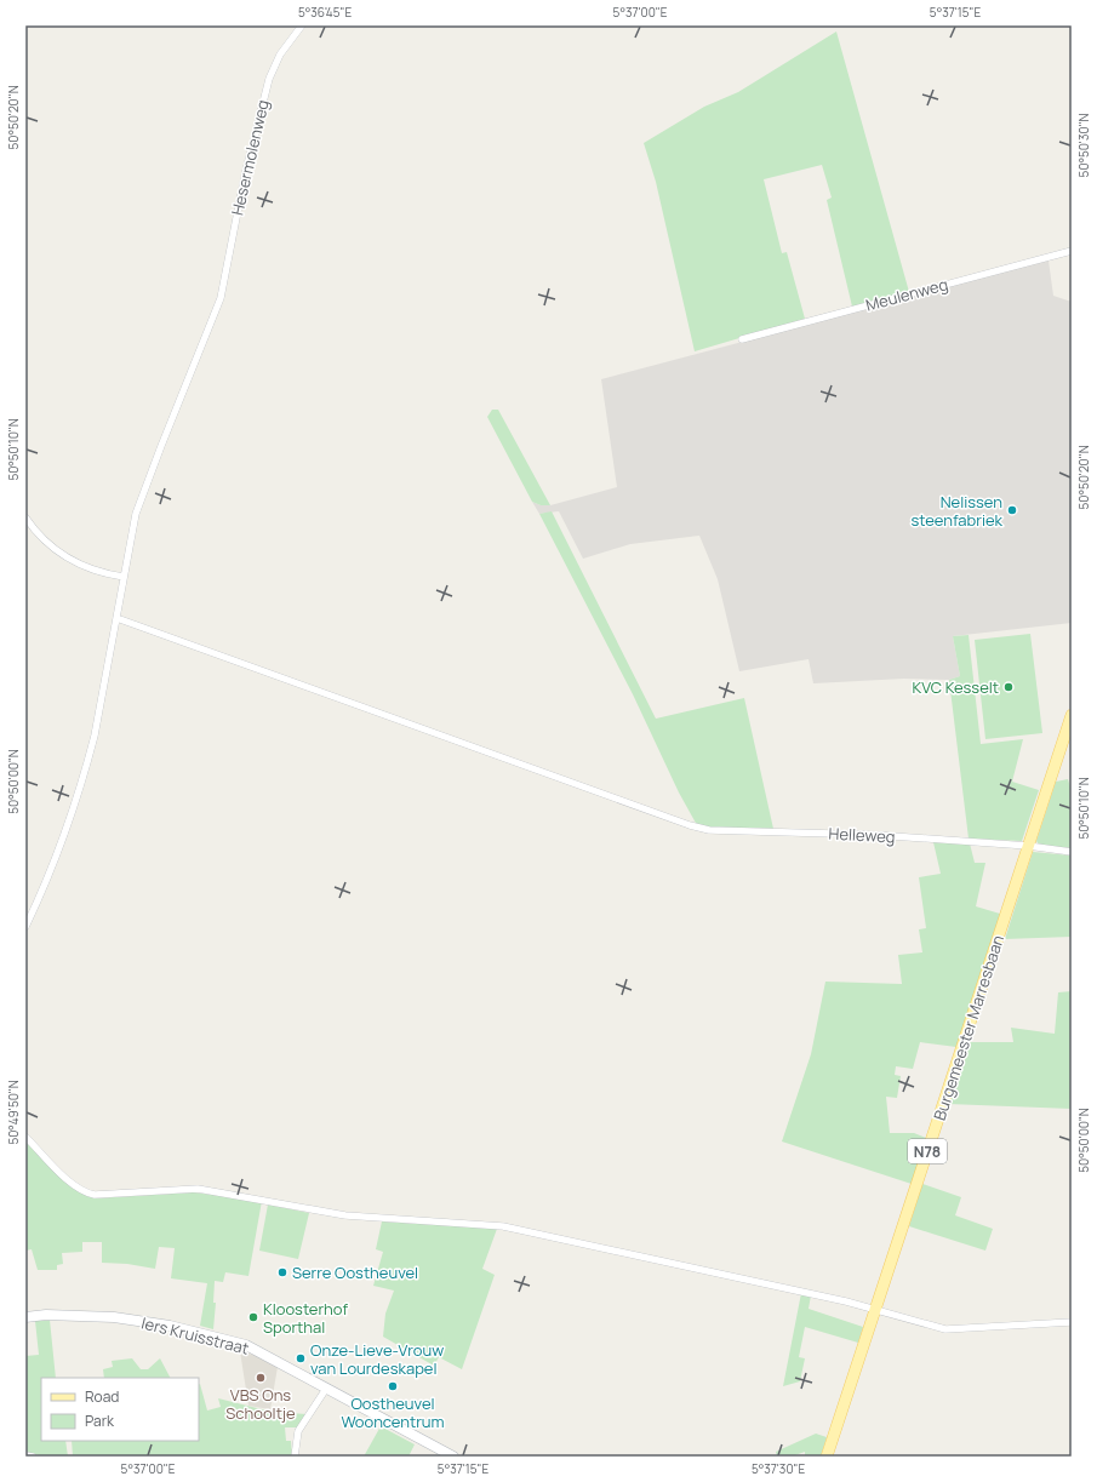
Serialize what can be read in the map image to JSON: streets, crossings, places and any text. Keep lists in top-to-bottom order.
{
  "streets": {
    "main road": ["Burgemeester Marresbaan", "N78"],
    "street": [
      "Hesermolenweg",
      "Meulenweg",
      "Helleweg",
      "Iers Kruisstraat"
    ]
  },
  "crossings": [
    ["Hesermolenweg", "Helleweg"],
    ["Helleweg", "Burgemeester Marresbaan"],
    ["Helleweg", "N78"],
    ["Burgemeester Marresbaan", "N78"]
  ],
  "places": [
    "Nelissen steenfabriek",
    "KVC Kesselt",
    "Serre Oostheuvel",
    "Kloosterhof Sporthal",
    "Onze-Lieve-Vrouw van Lourdeskapel",
    "VBS Ons Schooltje",
    "Oostheuvel Wooncentrum"
  ],
  "legend": ["Road", "Park"],
  "coordinates": [
    "5°36'45\"E",
    "5°37'00\"E",
    "5°37'15\"E",
    "50°50'20\"N",
    "50°50'30\"N",
    "50°50'10\"N",
    "50°50'00\"N",
    "50°49'50\"N",
    "5°37'30\"E"
  ]
}
